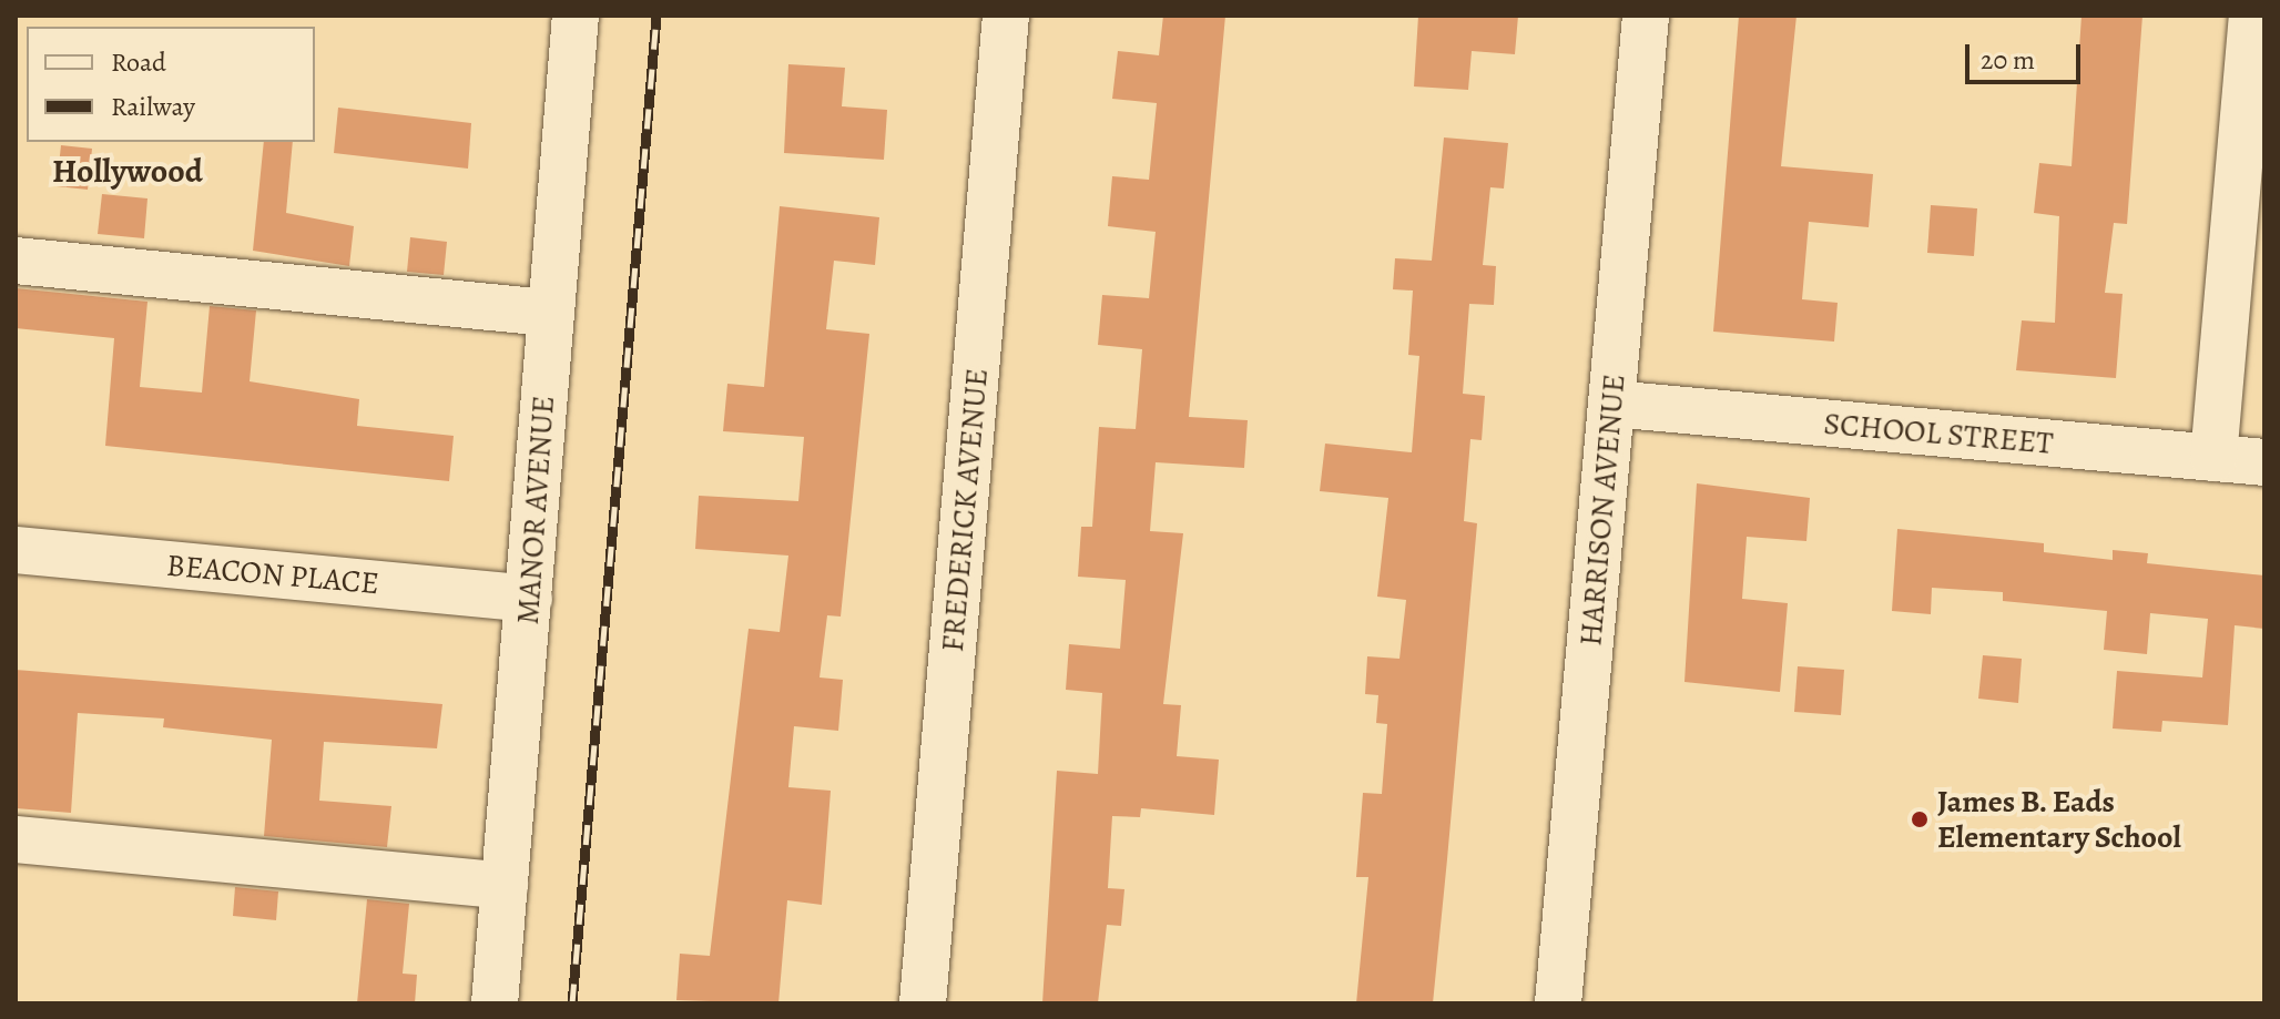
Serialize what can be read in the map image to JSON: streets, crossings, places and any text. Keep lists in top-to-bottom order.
{
  "streets": {
    "street": [
      "SCHOOL STREET",
      "MANOR AVENUE",
      "FREDERICK AVENUE",
      "HARRISON AVENUE",
      "BEACON PLACE"
    ]
  },
  "crossings": [
    ["SCHOOL STREET", "HARRISON AVENUE"],
    ["MANOR AVENUE", "BEACON PLACE"]
  ],
  "districts": ["Hollywood"],
  "places": ["James B. Eads Elementary School"],
  "legend": ["Road", "Railway"],
  "scale_bar": "20 m"
}
